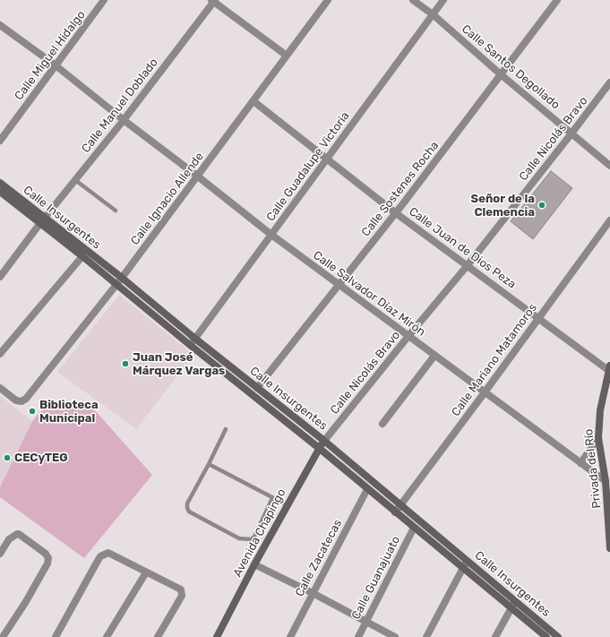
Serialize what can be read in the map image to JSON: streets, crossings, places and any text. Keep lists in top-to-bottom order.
{
  "streets": {
    "main road": ["Calle Insurgentes", "Privada del Río", "Avenida Chapingo"],
    "street": [
      "Calle Miguel Hidalgo",
      "Calle Santos Degollado",
      "Calle Manuel Doblado",
      "Calle Nicolás Bravo",
      "Calle Guadalupe Victoria",
      "Calle Sostenes Rocha",
      "Calle Ignacio Allende",
      "Calle Juan de Dios Peza",
      "Calle Salvador Díaz Mirón",
      "Calle Mariano Matamoros",
      "Calle Zacatecas",
      "Calle Guanajuato"
    ]
  },
  "crossings": [
    ["Calle Miguel Hidalgo", "Calle Salvador Díaz Mirón"],
    ["Calle Santos Degollado", "Calle Nicolás Bravo"],
    ["Calle Santos Degollado", "Calle Guadalupe Victoria"],
    ["Calle Santos Degollado", "Calle Sostenes Rocha"],
    ["Calle Manuel Doblado", "Calle Insurgentes"],
    ["Calle Manuel Doblado", "Calle Salvador Díaz Mirón"],
    ["Calle Nicolás Bravo", "Calle Insurgentes"],
    ["Calle Nicolás Bravo", "Calle Juan de Dios Peza"],
    ["Calle Nicolás Bravo", "Calle Salvador Díaz Mirón"],
    ["Calle Nicolás Bravo", "Avenida Chapingo"],
    ["Calle Guadalupe Victoria", "Calle Insurgentes"],
    ["Calle Guadalupe Victoria", "Calle Juan de Dios Peza"],
    ["Calle Guadalupe Victoria", "Calle Salvador Díaz Mirón"],
    ["Calle Sostenes Rocha", "Calle Insurgentes"],
    ["Calle Sostenes Rocha", "Calle Juan de Dios Peza"],
    ["Calle Sostenes Rocha", "Calle Salvador Díaz Mirón"],
    ["Calle Ignacio Allende", "Calle Insurgentes"],
    ["Calle Ignacio Allende", "Calle Juan de Dios Peza"],
    ["Calle Ignacio Allende", "Calle Salvador Díaz Mirón"],
    ["Calle Insurgentes", "Calle Mariano Matamoros"],
    ["Calle Insurgentes", "Avenida Chapingo"],
    ["Calle Insurgentes", "Calle Zacatecas"],
    ["Calle Insurgentes", "Calle Guanajuato"],
    ["Calle Juan de Dios Peza", "Calle Mariano Matamoros"],
    ["Calle Juan de Dios Peza", "Privada del Río"],
    ["Calle Salvador Díaz Mirón", "Calle Mariano Matamoros"],
    ["Calle Salvador Díaz Mirón", "Privada del Río"]
  ],
  "places": [
    "Señor de la Clemencia",
    "Juan José Márquez Vargas",
    "Biblioteca Municipal",
    "CECyTEG"
  ]
}
